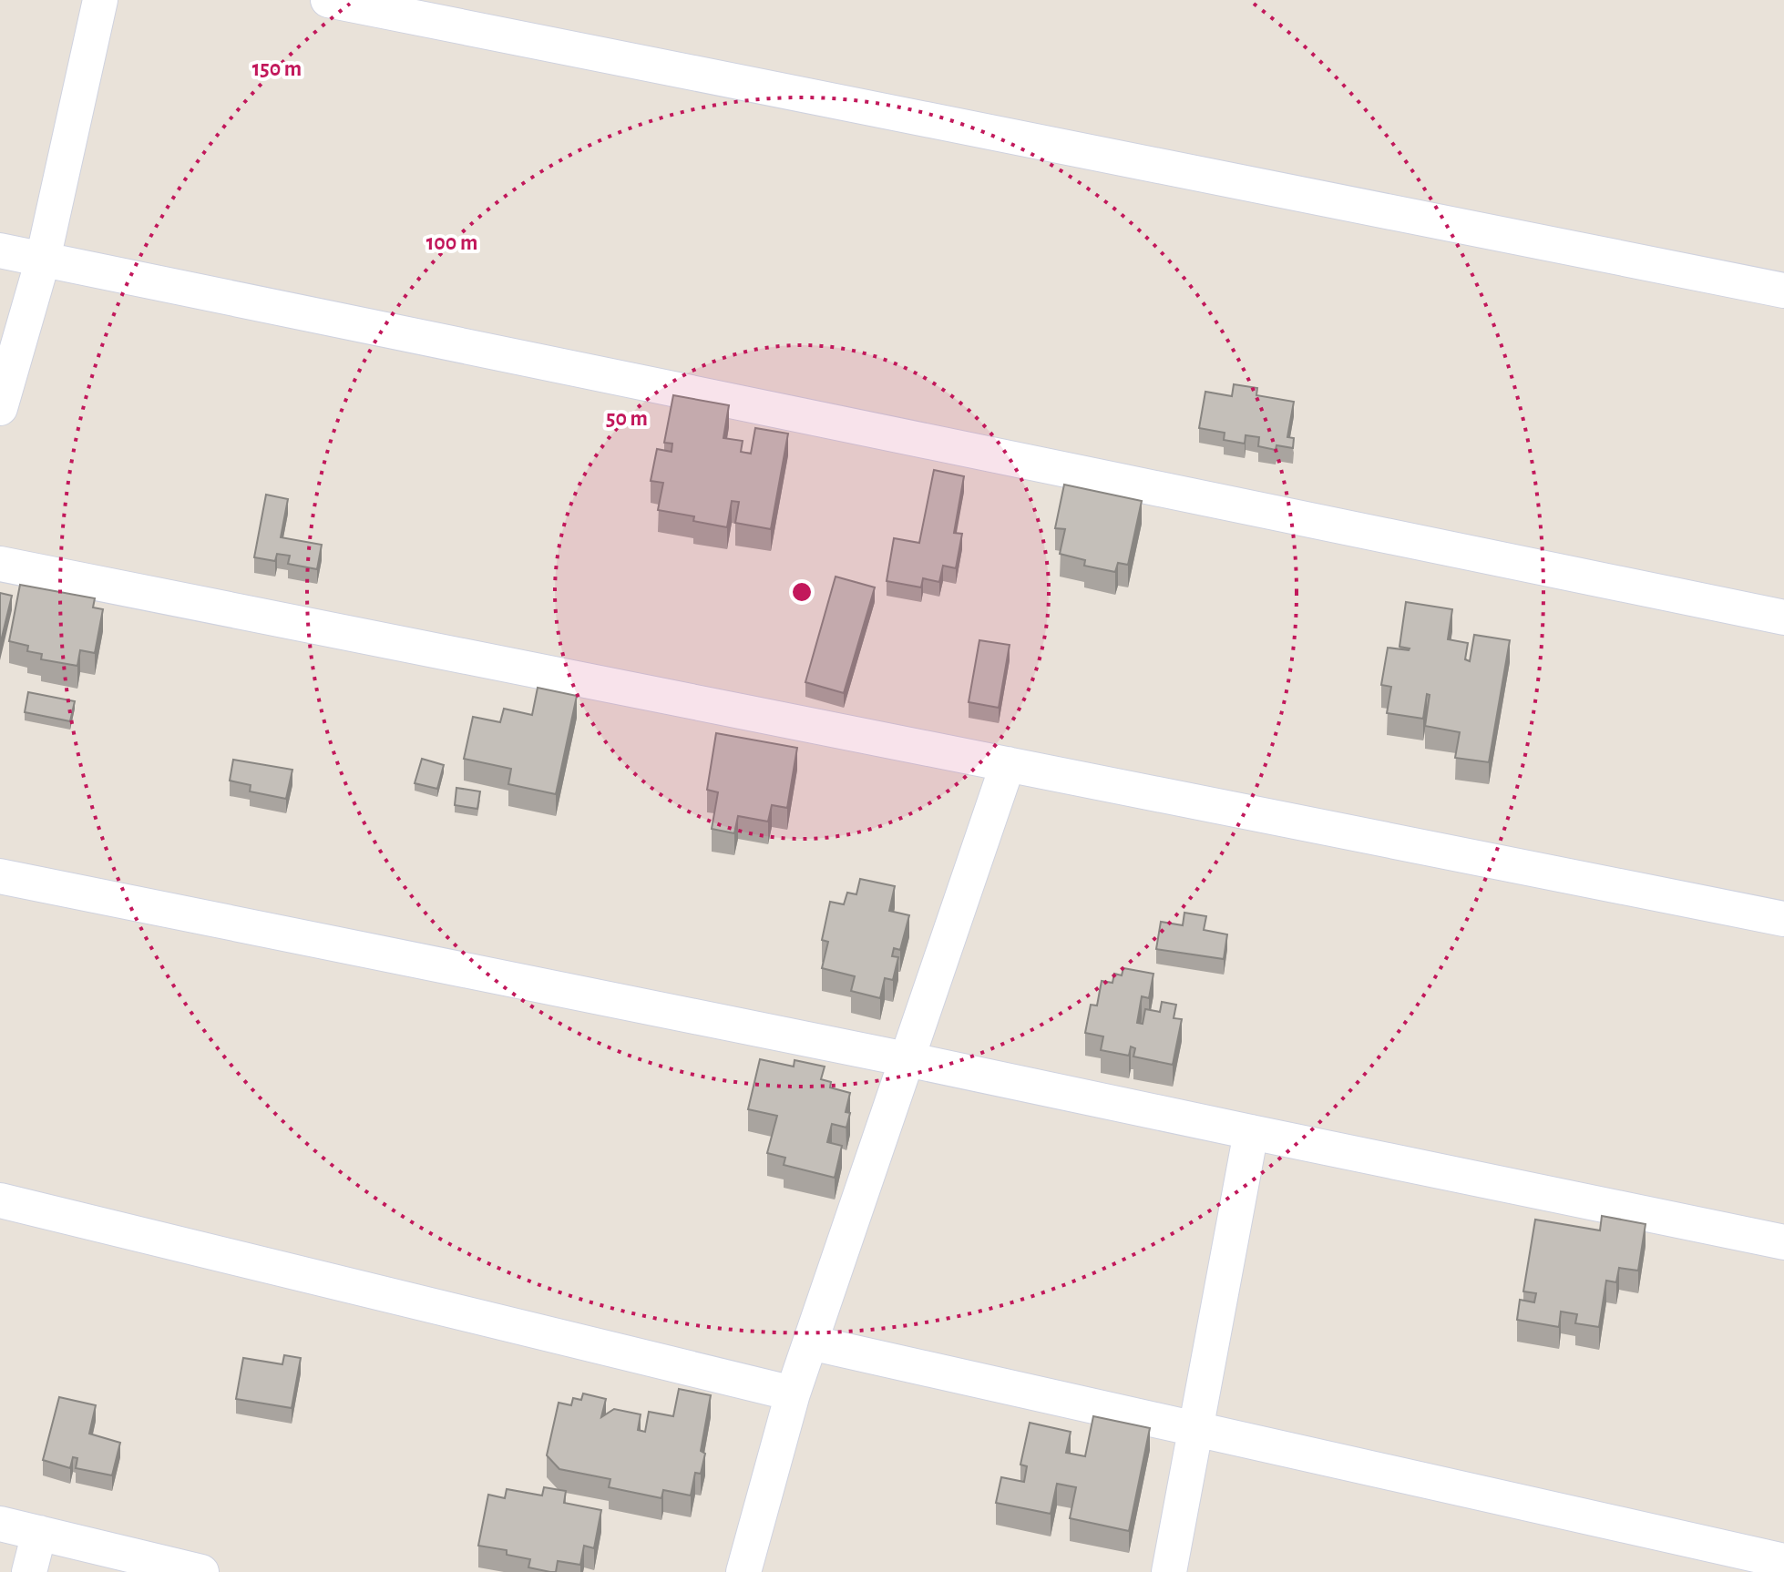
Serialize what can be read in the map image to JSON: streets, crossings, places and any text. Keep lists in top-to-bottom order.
{
  "rings": ["150 m", "100 m", "50 m"]
}
